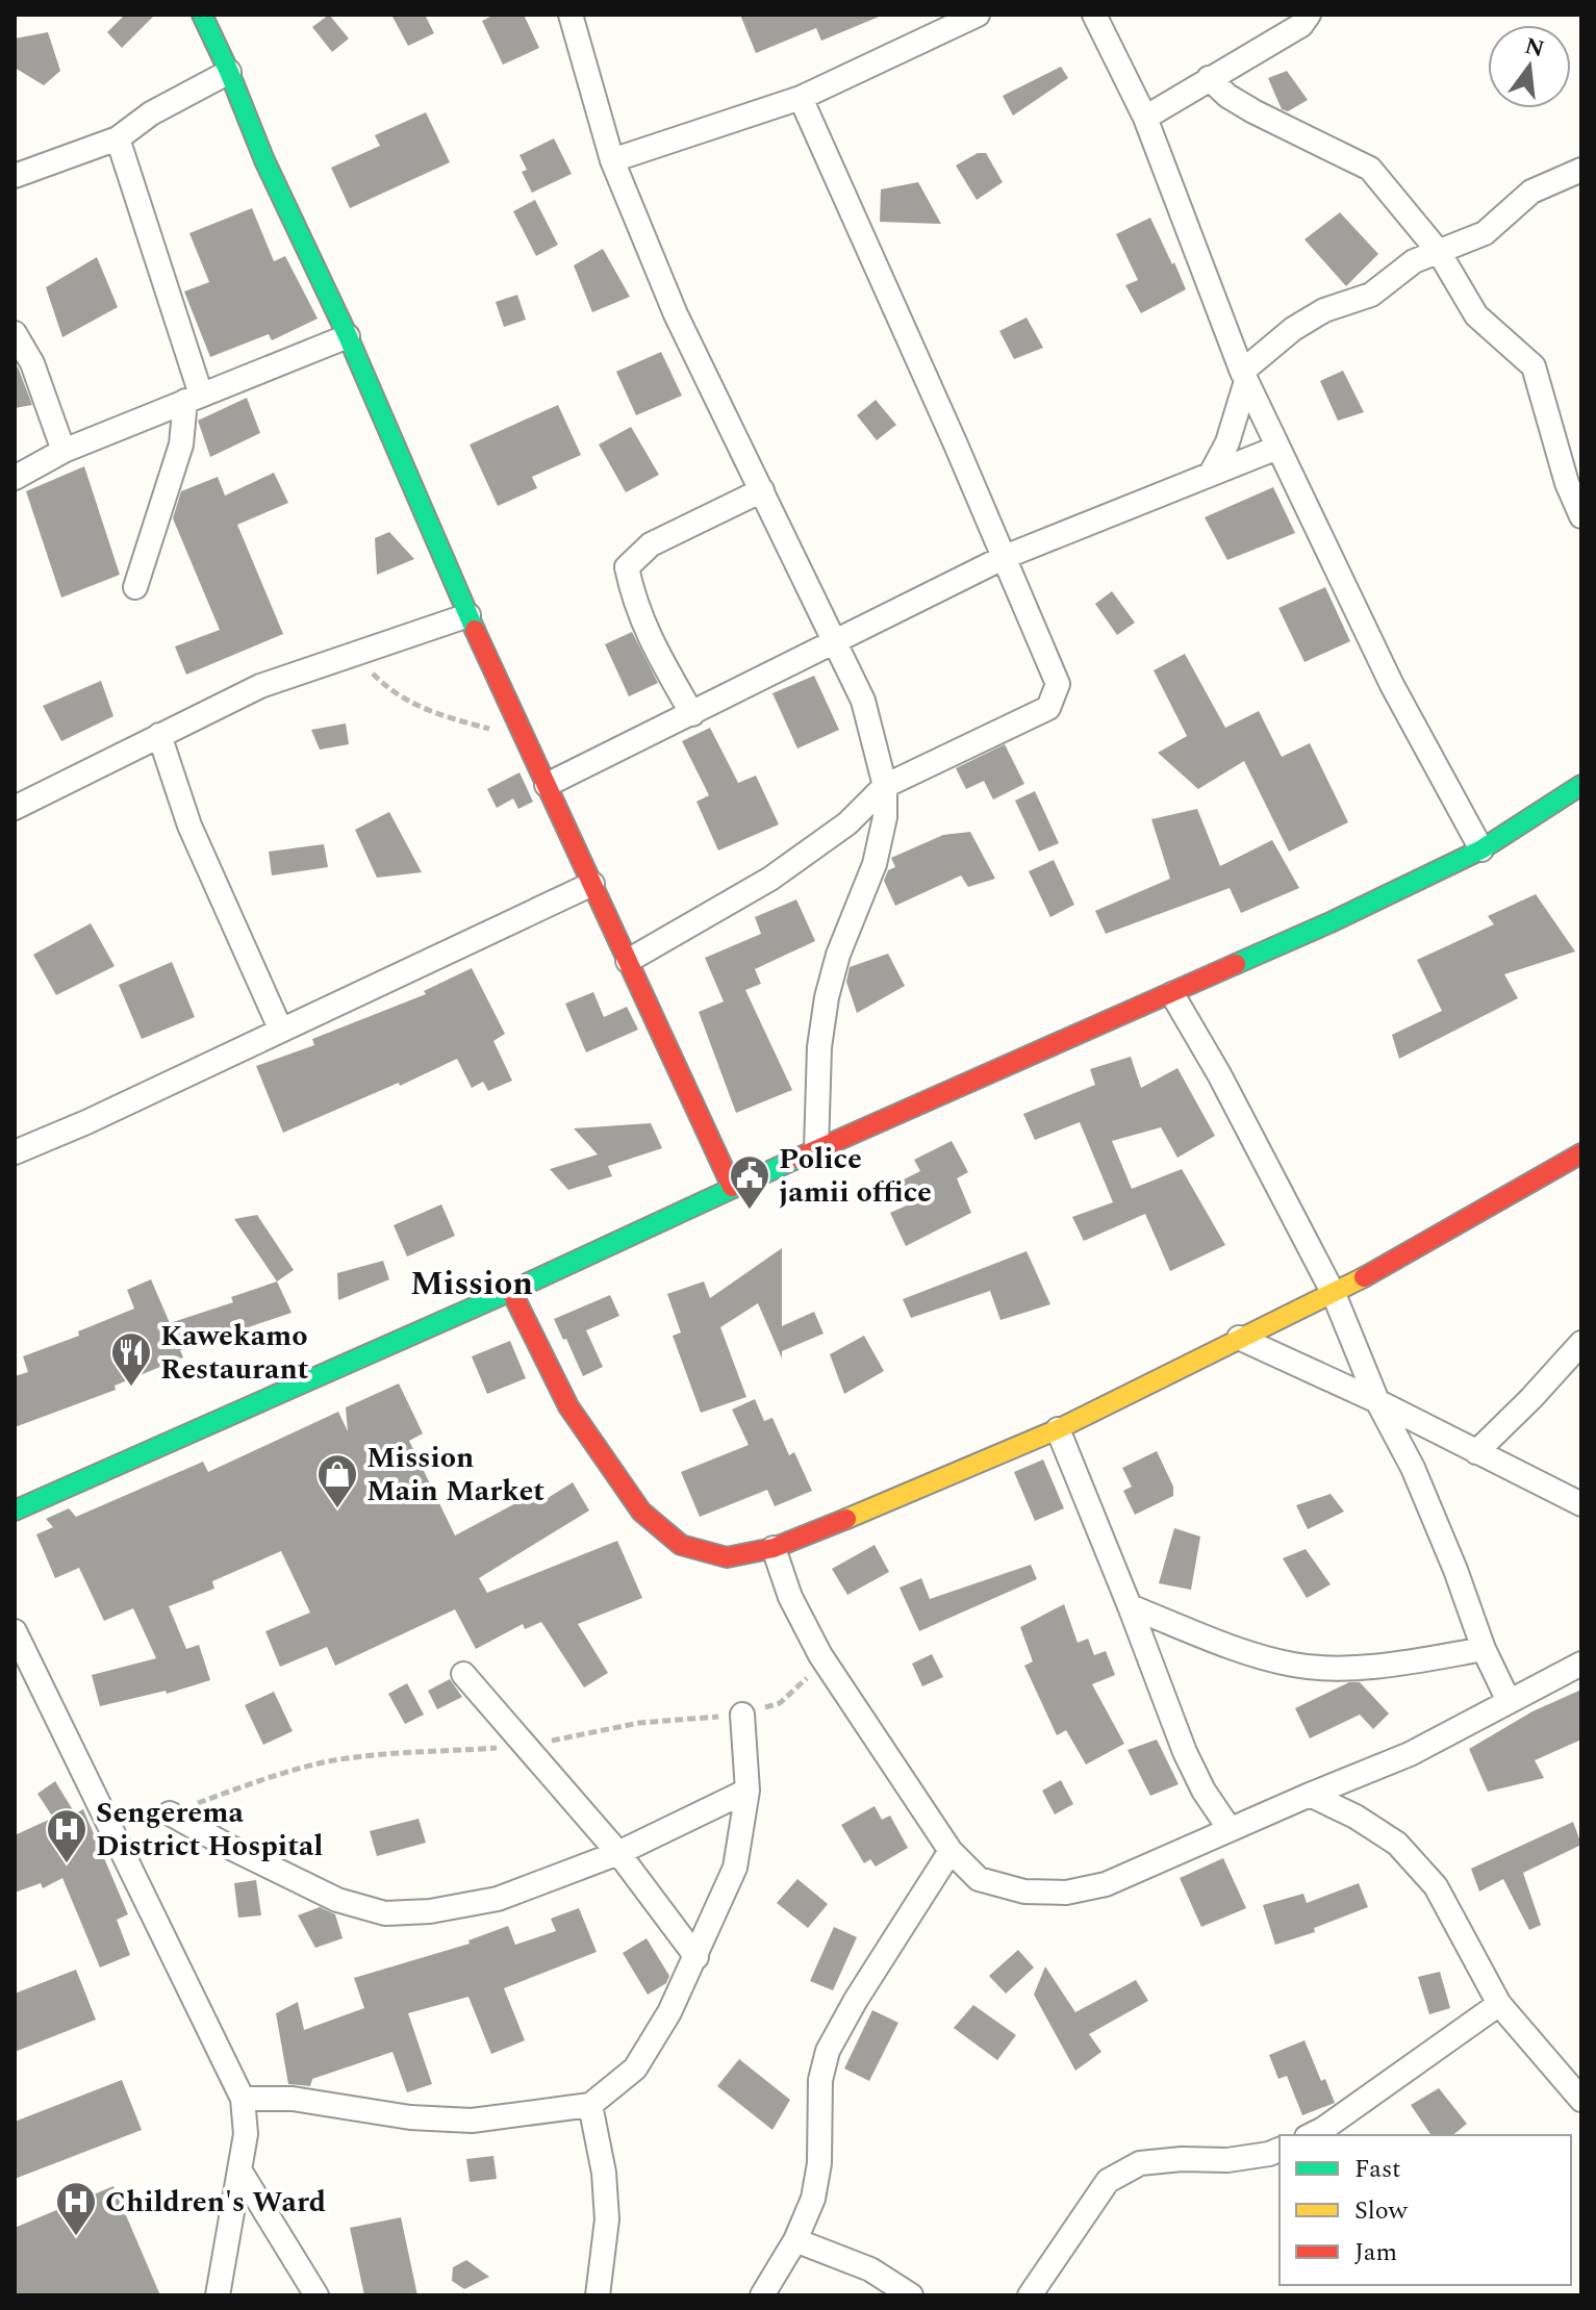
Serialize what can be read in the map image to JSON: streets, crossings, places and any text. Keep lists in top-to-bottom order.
{
  "districts": ["Mission"],
  "places": {
    "public building": ["Police jamii office"],
    "restaurant": ["Kawekamo Restaurant"],
    "shop": ["Mission Main Market"],
    "hospital": ["Sengerema District Hospital", "Children's Ward"]
  },
  "legend": ["Fast", "Slow", "Jam"],
  "north": "top"
}
